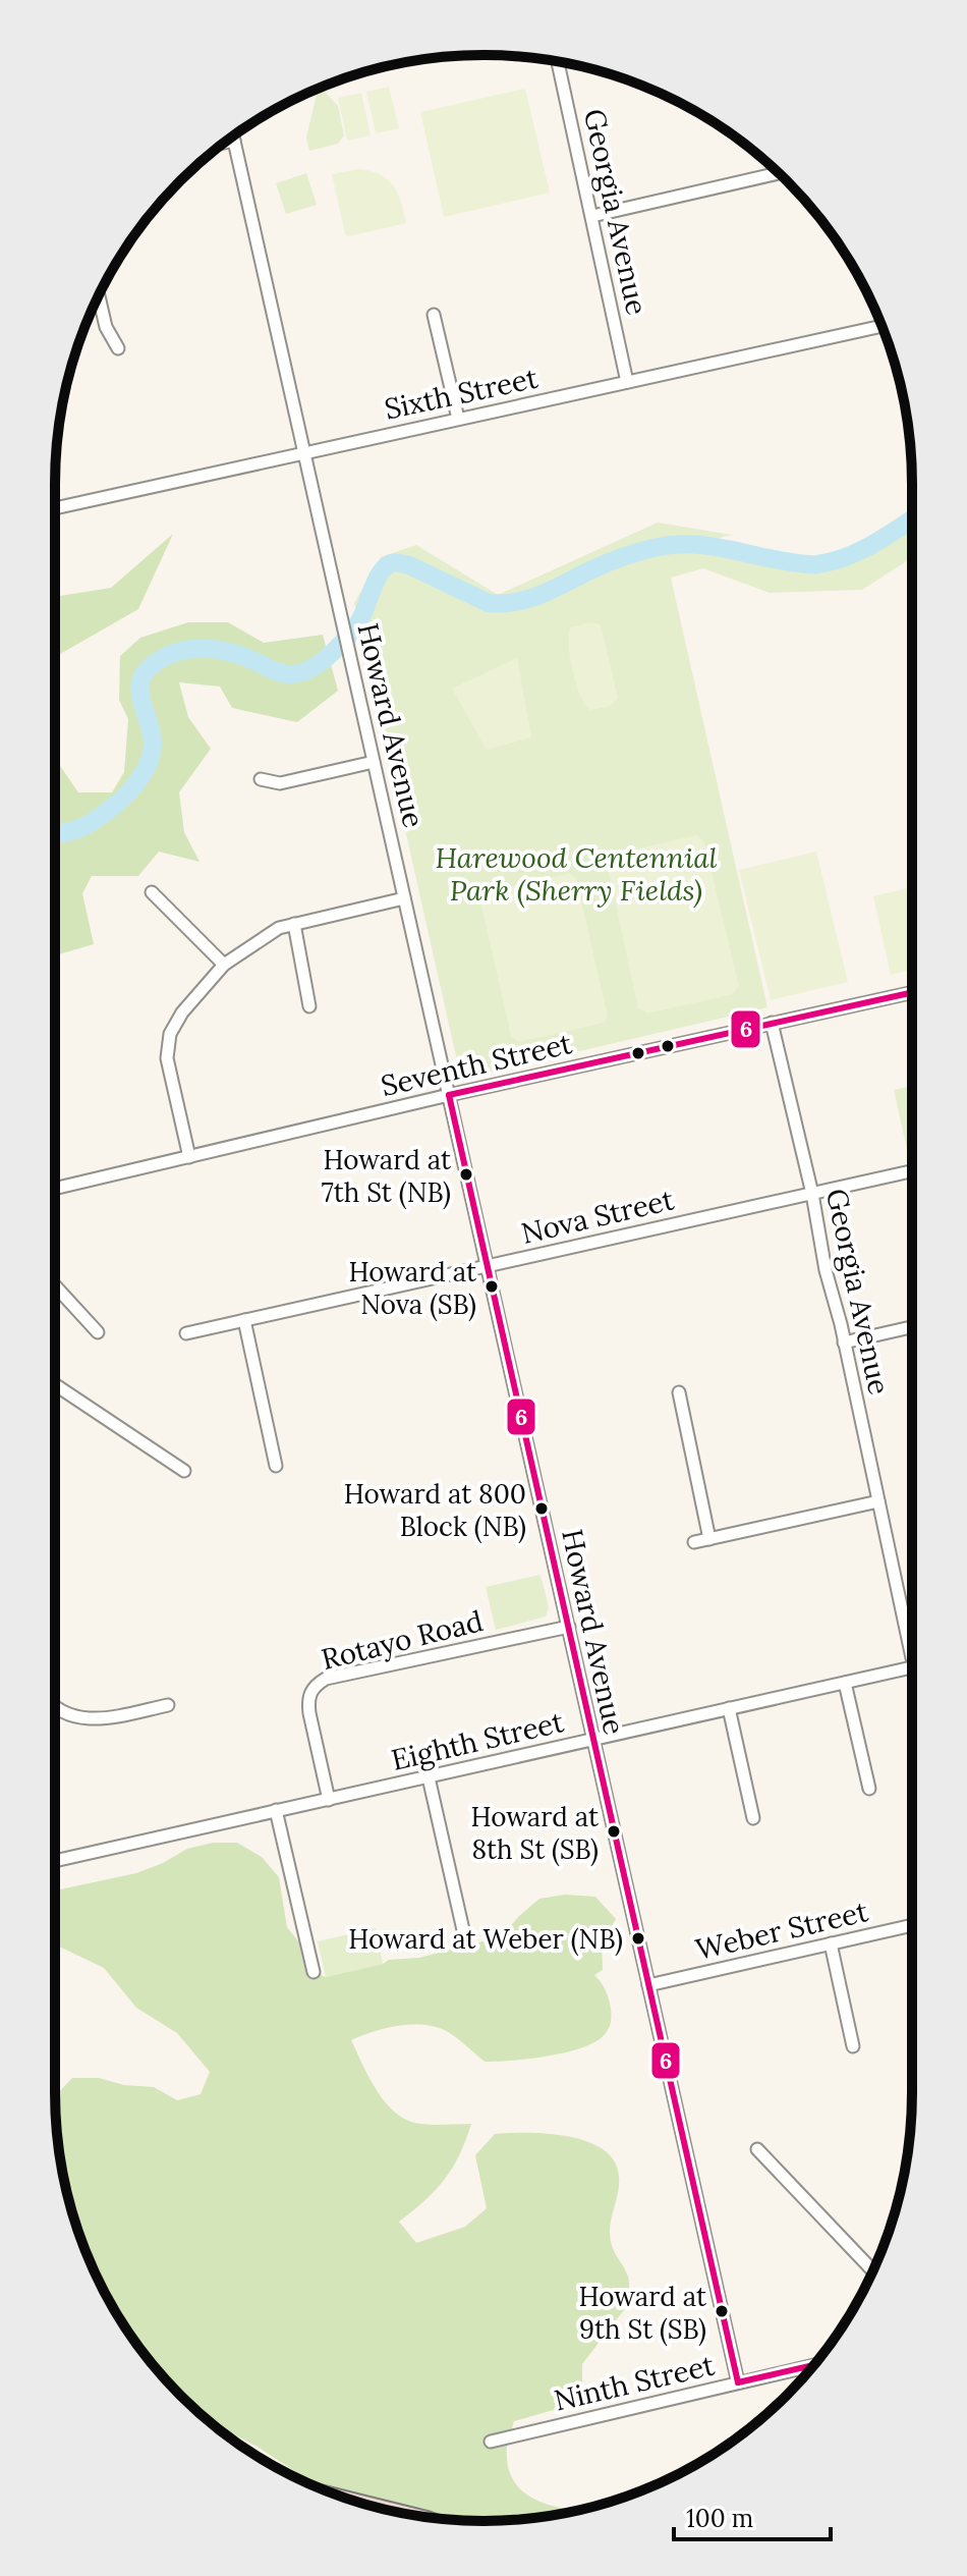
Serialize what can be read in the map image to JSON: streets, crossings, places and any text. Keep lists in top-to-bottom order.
{
  "streets": {
    "street": [
      "Georgia Avenue",
      "Sixth Street",
      "Howard Avenue",
      "Seventh Street",
      "Nova Street",
      "Rotayo Road",
      "Eighth Street",
      "Weber Street",
      "Ninth Street"
    ]
  },
  "crossings": [
    ["Georgia Avenue", "Sixth Street"],
    ["Georgia Avenue", "Seventh Street"],
    ["Georgia Avenue", "Nova Street"],
    ["Sixth Street", "Howard Avenue"],
    ["Howard Avenue", "Seventh Street"],
    ["Howard Avenue", "Nova Street"],
    ["Howard Avenue", "Rotayo Road"],
    ["Howard Avenue", "Eighth Street"],
    ["Howard Avenue", "Weber Street"],
    ["Howard Avenue", "Ninth Street"],
    ["Rotayo Road", "Eighth Street"]
  ],
  "parks": ["Harewood Centennial Park (Sherry Fields)"],
  "places": [
    "Howard at 7th St (NB)",
    "Howard at Nova (SB)",
    "Howard at 800 Block (NB)",
    "Howard at 8th St (SB)",
    "Howard at Weber (NB)",
    "Howard at 9th St (SB)"
  ],
  "lines": ["transit line 6"],
  "scale_bar": "100 m"
}
